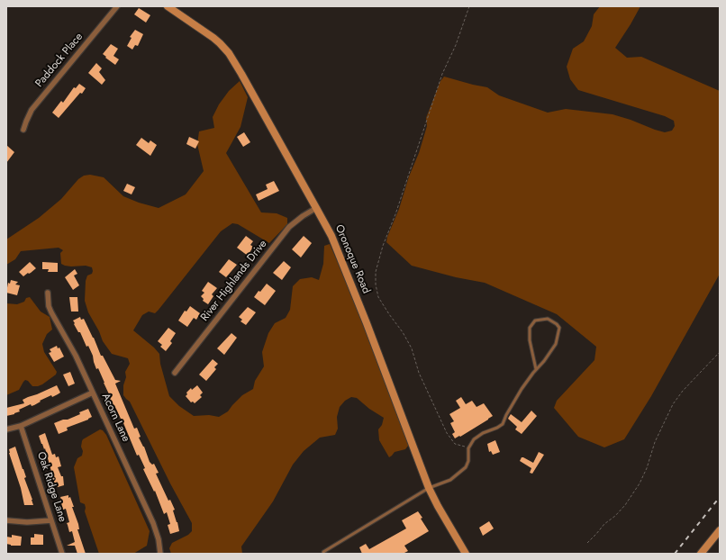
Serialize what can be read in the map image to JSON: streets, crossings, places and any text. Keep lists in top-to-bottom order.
{
  "streets": {
    "street": [
      "Paddock Place",
      "Oronoque Road",
      "River Highlands Drive",
      "Acorn Lane",
      "Oak Ridge Lane"
    ]
  },
  "crossings": [
    ["Oronoque Road", "River Highlands Drive"]
  ]
}
